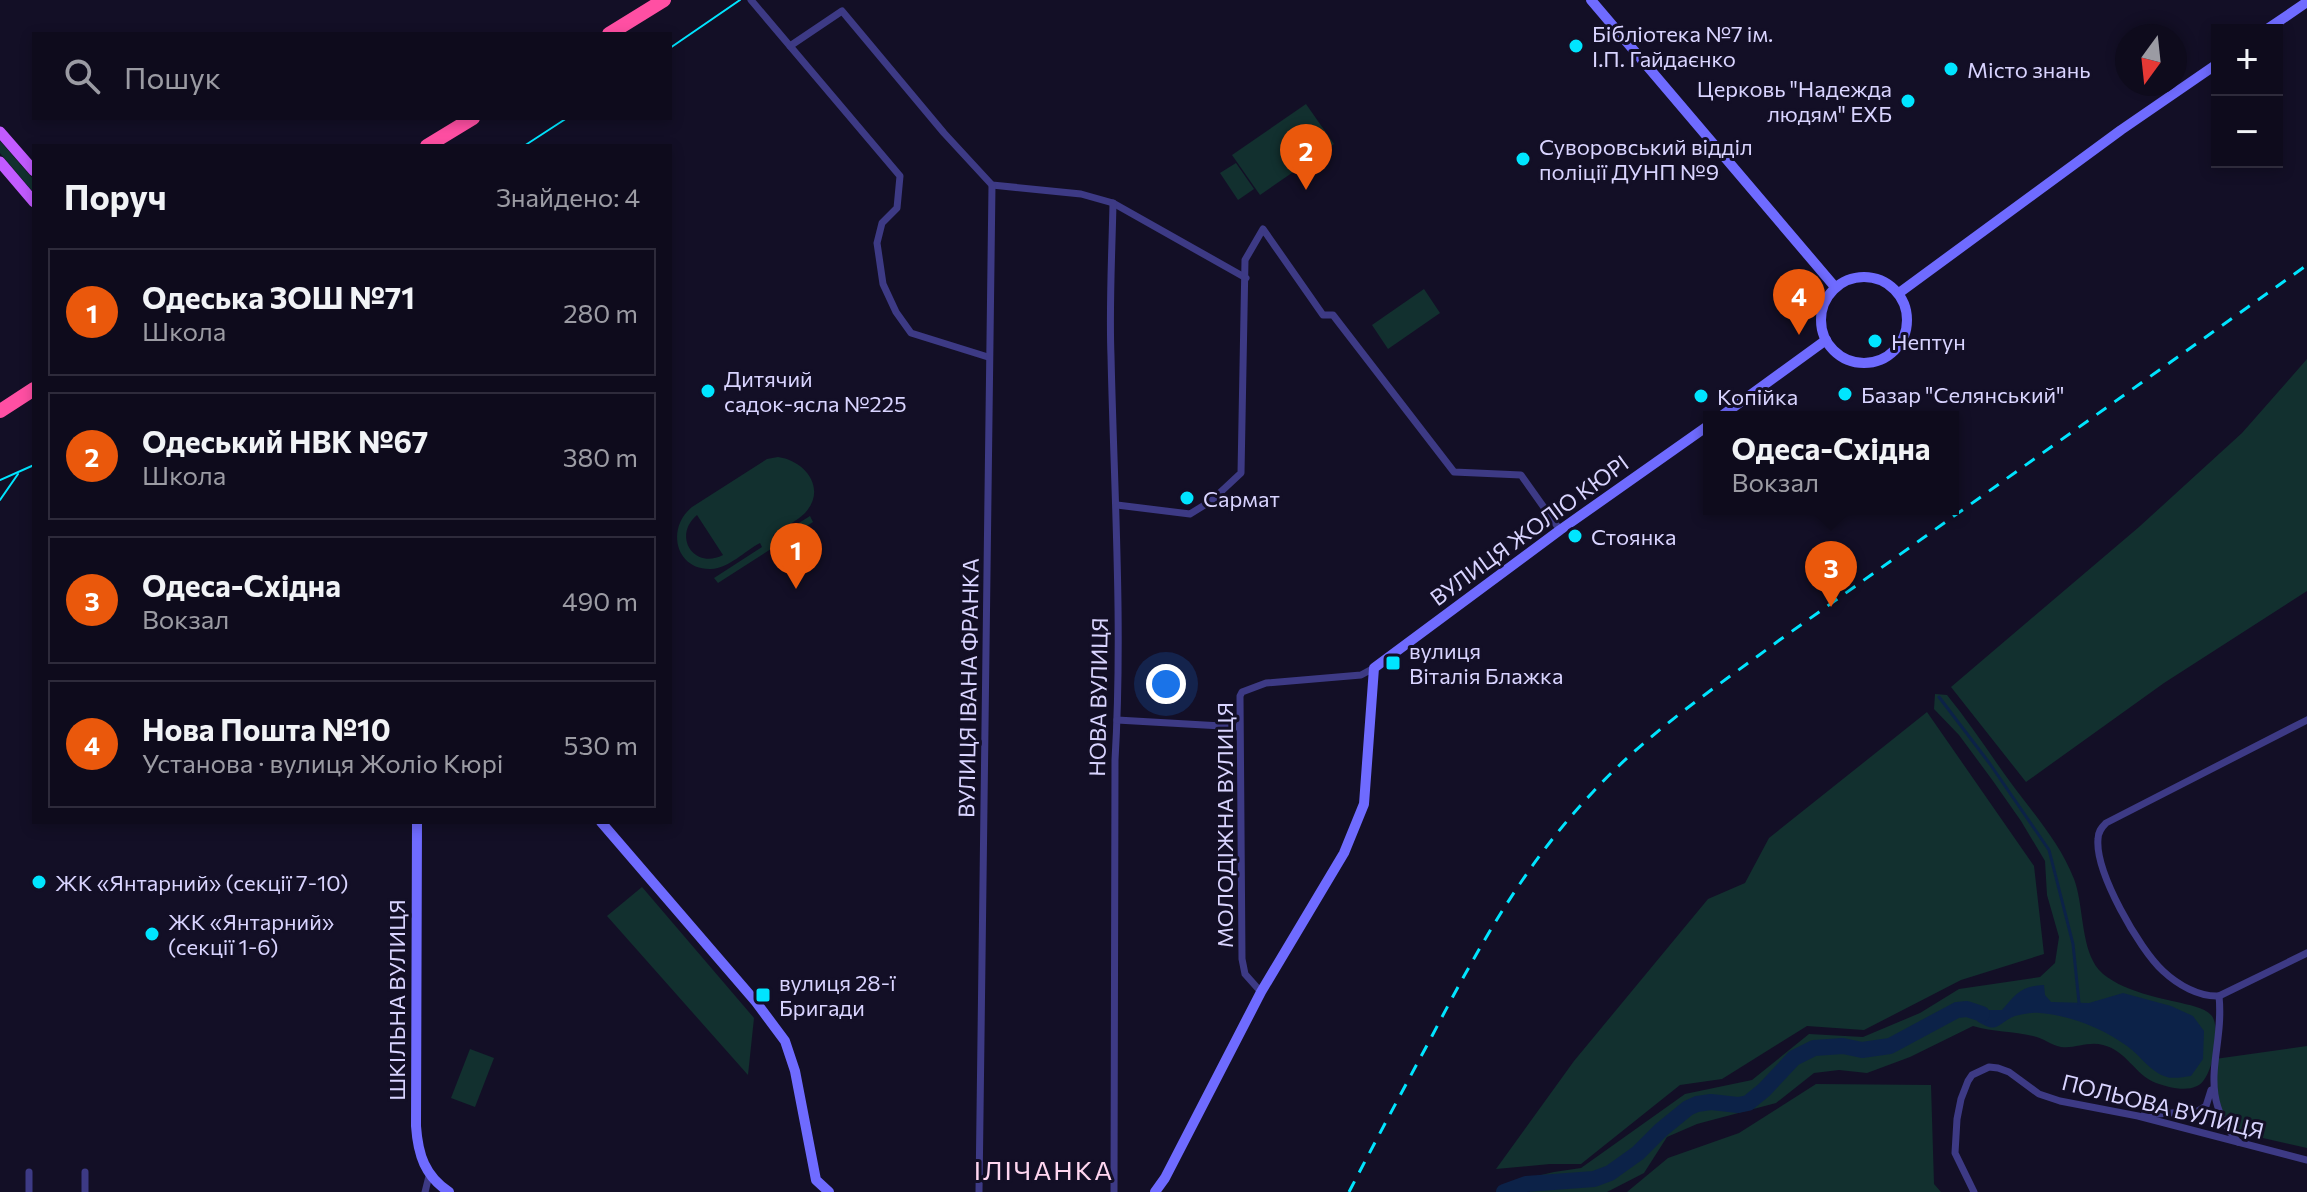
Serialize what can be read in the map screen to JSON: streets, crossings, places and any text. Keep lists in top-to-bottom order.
{
  "streets": {
    "street": [
      "ВУЛИЦЯ ЖОЛІО КЮРІ",
      "ВУЛИЦЯ ІВАНА ФРАНКА",
      "НОВА ВУЛИЦЯ",
      "МОЛОДІЖНА ВУЛИЦЯ",
      "ШКІЛЬНА ВУЛИЦЯ",
      "ПОЛЬОВА ВУЛИЦЯ"
    ]
  },
  "crossings": [
    ["ВУЛИЦЯ ЖОЛІО КЮРІ", "МОЛОДІЖНА ВУЛИЦЯ"]
  ],
  "districts": ["ІЛІЧАНКА"],
  "places": {
    "other": [
      "Бібліотека №7 ім. І.П. Гайдаєнко",
      "Місто знань",
      "Церковь \"Надежда людям\" ЕХБ",
      "Суворовський відділ поліції ДУНП №9",
      "Нептун",
      "Дитячий садок-ясла №225",
      "Базар \"Селянський\"",
      "Копійка",
      "Сармат",
      "Стоянка",
      "ЖК «Янтарний» (секції 7-10)",
      "ЖК «Янтарний» (секції 1-6)"
    ],
    "transit": ["вулиця Віталія Блажка", "вулиця 28-ї Бригади"]
  },
  "north": "bottom",
  "page": {
    "map_buttons": ["+", "−"],
    "search": "Пошук",
    "pins": [
      "2",
      "4",
      "1",
      "3"
    ],
    "heading": ["Поруч", "Знайдено: 4"],
    "list": [
      {
        "mark": "1",
        "name": "Одеська ЗОШ №71",
        "note": "Школа",
        "value": "280 m"
      },
      {
        "mark": "2",
        "name": "Одеський НВК №67",
        "note": "Школа",
        "value": "380 m"
      },
      {
        "mark": "3",
        "name": "Одеса-Східна",
        "note": "Вокзал",
        "value": "490 m"
      },
      {
        "mark": "4",
        "name": "Нова Пошта №10",
        "note": "Установа · вулиця Жоліо Кюрі",
        "value": "530 m"
      }
    ],
    "popup": ["Одеса-Східна", "Вокзал"]
  }
}
